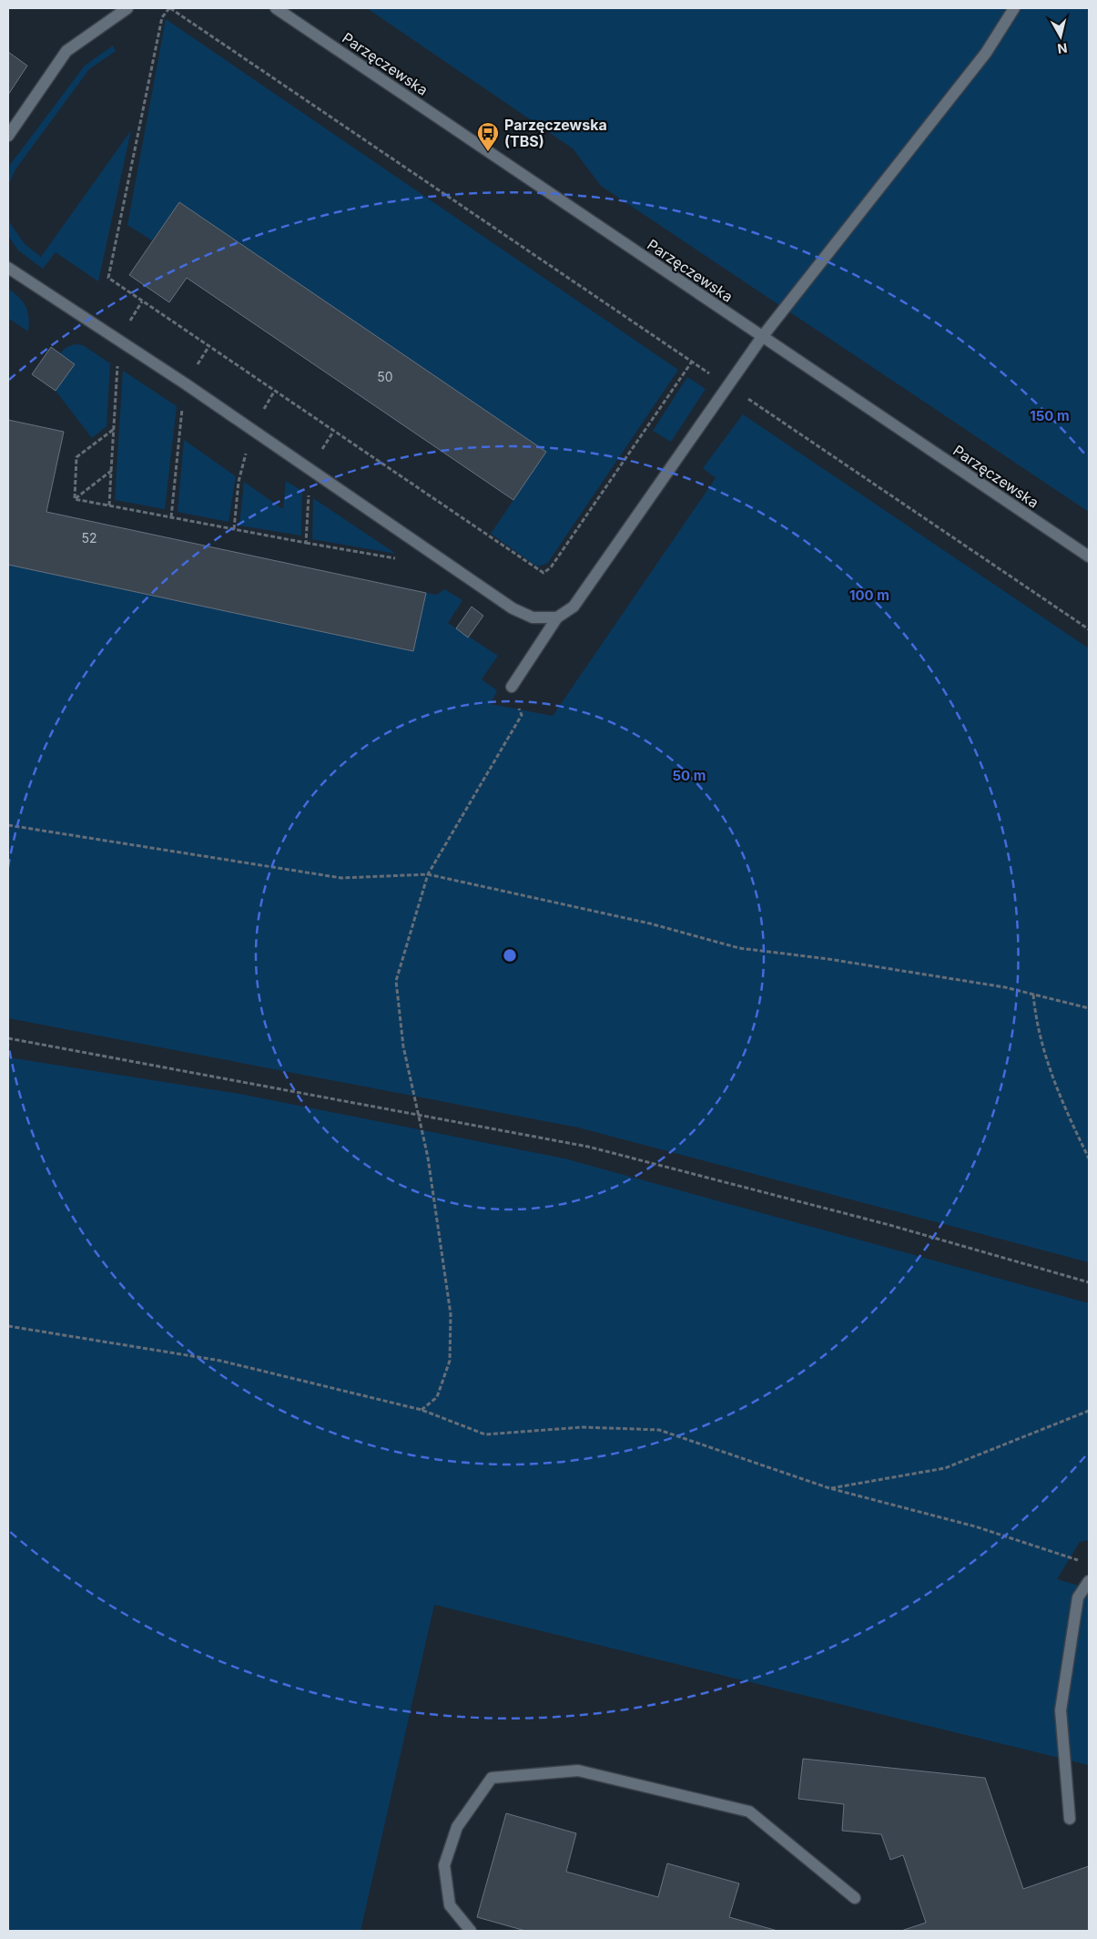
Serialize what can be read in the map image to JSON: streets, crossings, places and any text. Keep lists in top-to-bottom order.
{
  "streets": {
    "street": ["Parzęczewska"]
  },
  "places": {
    "bus stop": ["Parzęczewska (TBS)"]
  },
  "house_numbers": ["50", "52"],
  "north": "bottom",
  "rings": ["150 m", "100 m", "50 m"]
}
